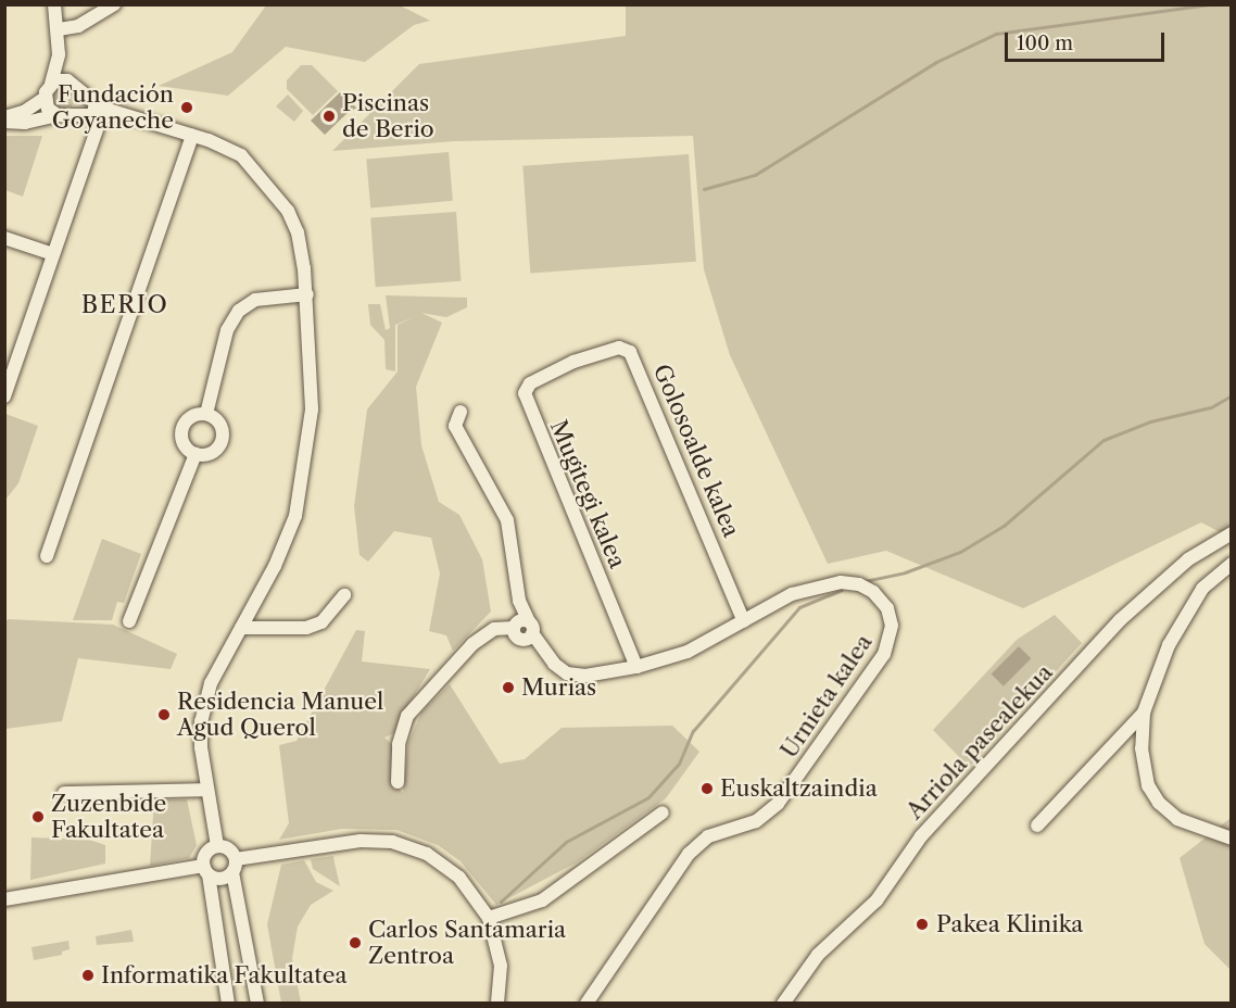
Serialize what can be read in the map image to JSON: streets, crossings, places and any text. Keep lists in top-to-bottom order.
{
  "streets": {
    "street": [
      "Golosoalde kalea",
      "Mugitegi kalea",
      "Urnieta kalea",
      "Arriola pasealekua"
    ]
  },
  "crossings": [
    ["Golosoalde kalea", "Mugitegi kalea"],
    ["Golosoalde kalea", "Urnieta kalea"],
    ["Mugitegi kalea", "Urnieta kalea"]
  ],
  "districts": ["BERIO"],
  "places": [
    "Fundación Goyaneche",
    "Piscinas de Berio",
    "Murias",
    "Residencia Manuel Agud Querol",
    "Euskaltzaindia",
    "Zuzenbide Fakultatea",
    "Pakea Klinika",
    "Carlos Santamaria Zentroa",
    "Informatika Fakultatea"
  ],
  "scale_bar": "100 m"
}
